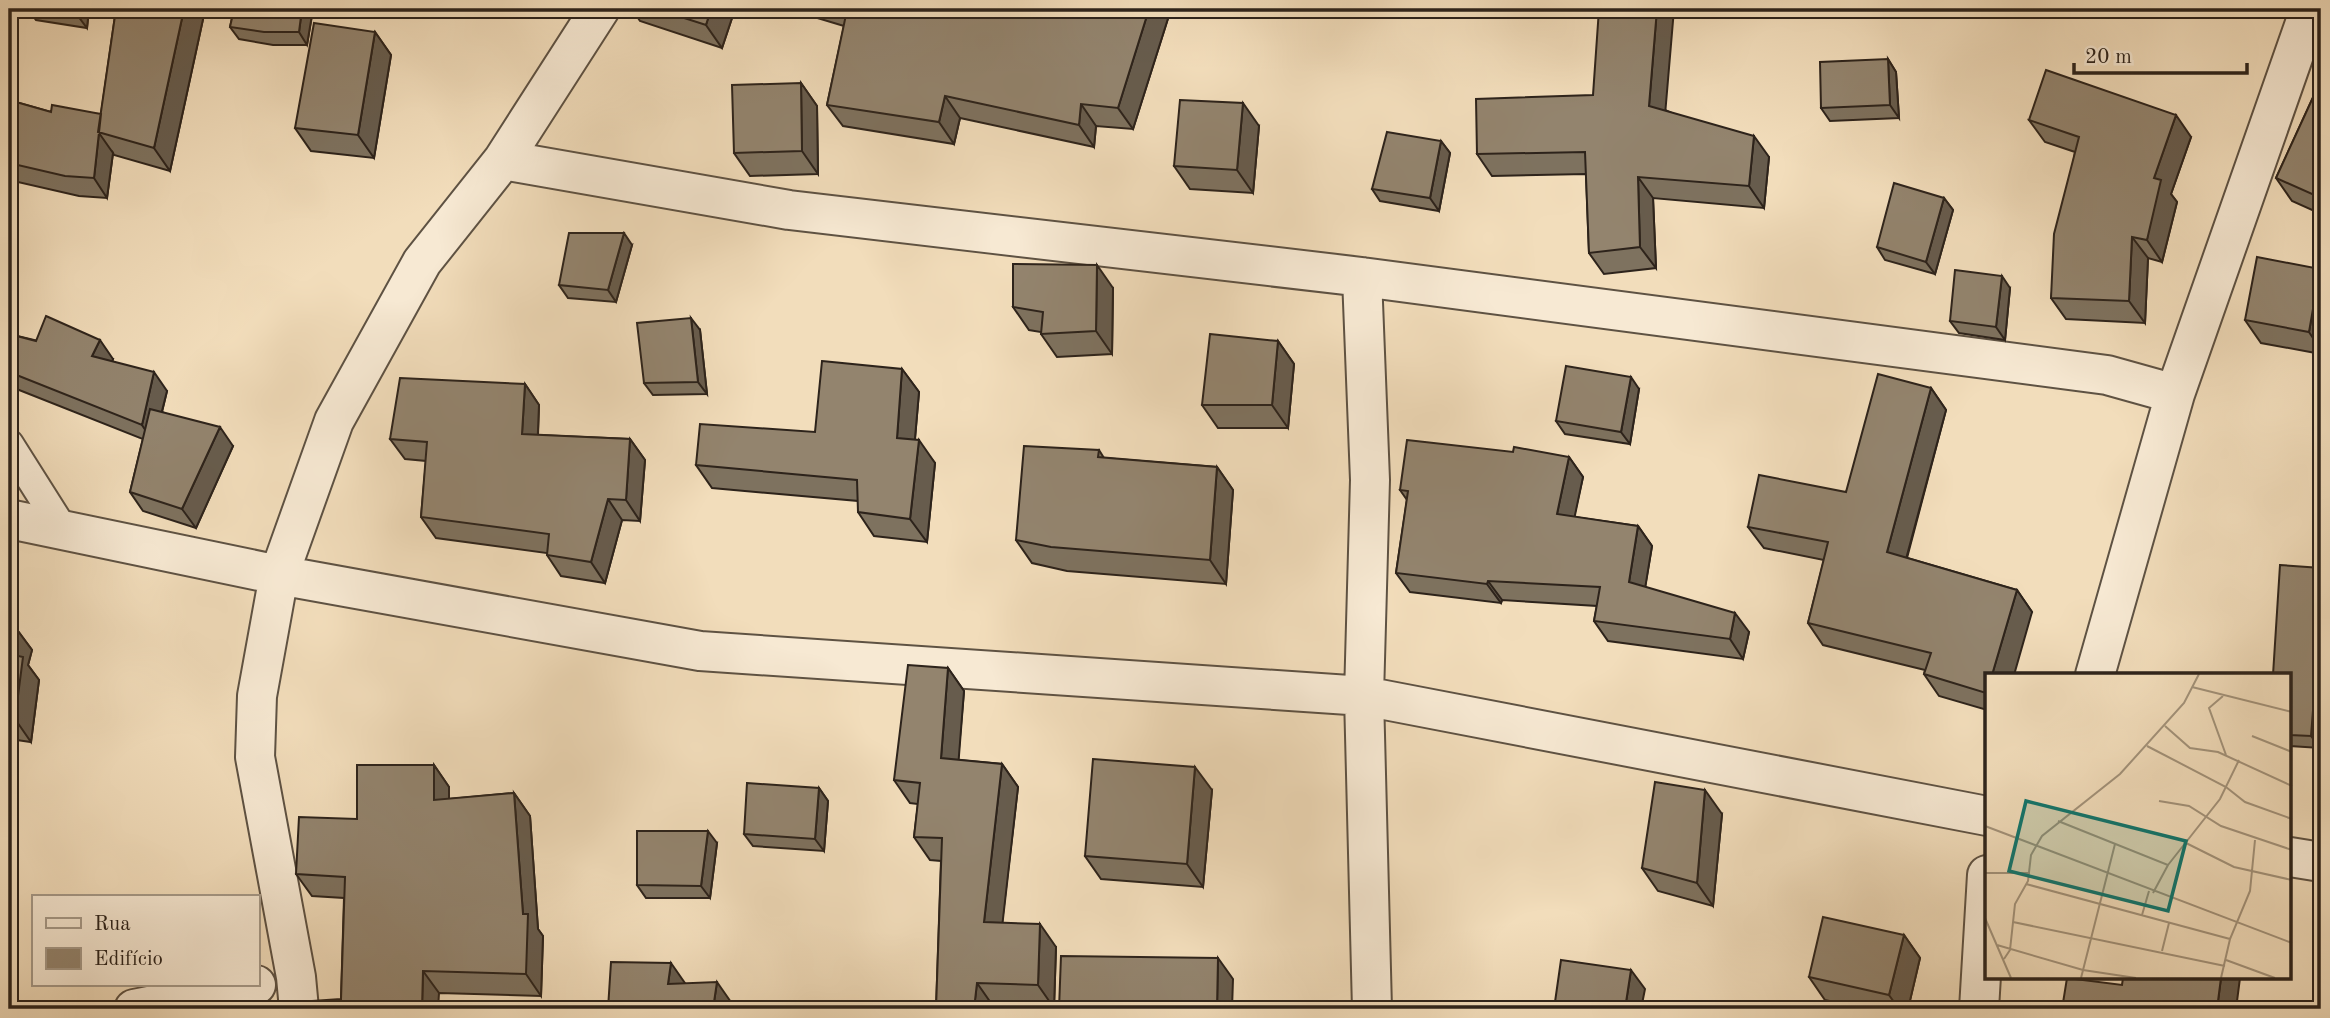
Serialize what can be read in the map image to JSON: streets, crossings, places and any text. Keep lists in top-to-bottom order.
{
  "legend": ["Rua", "Edifício"],
  "scale_bar": "20 m"
}
